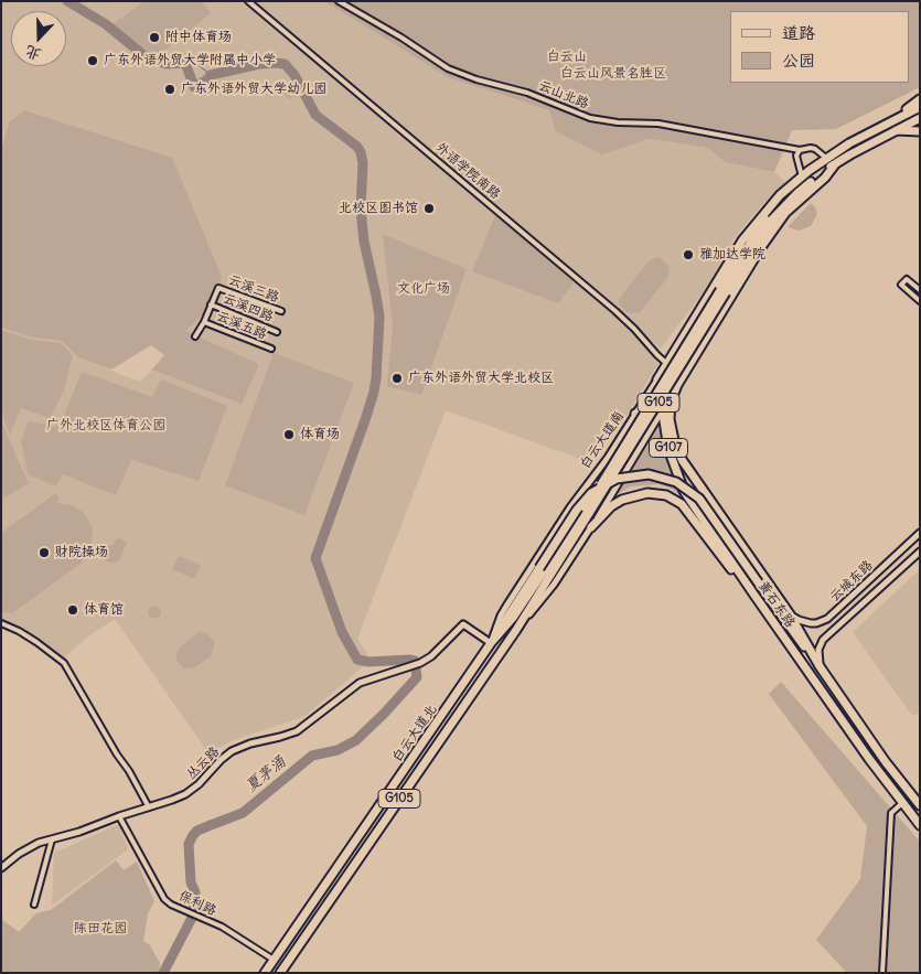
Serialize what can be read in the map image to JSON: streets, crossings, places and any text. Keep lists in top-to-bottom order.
{
  "streets": {
    "highway": [
      "G105",
      "白云大道南",
      "G107",
      "黄石东路",
      "白云大道北"
    ],
    "main road": ["云城东路", "丛云路"],
    "street": [
      "云山北路",
      "外语学院南路",
      "云溪三路",
      "云溪四路",
      "云溪五路",
      "保利路"
    ]
  },
  "crossings": [
    ["云山北路", "白云大道南"],
    ["外语学院南路", "白云大道南"],
    ["云溪三路", "云溪四路"],
    ["白云大道南", "黄石东路"],
    ["白云大道南", "白云大道北"],
    ["白云大道南", "丛云路"],
    ["云城东路", "黄石东路"],
    ["白云大道北", "丛云路"],
    ["白云大道北", "保利路"],
    ["丛云路", "保利路"]
  ],
  "water": ["夏茅涌"],
  "parks": [
    "白云山",
    "白云山风景名胜区",
    "文化广场",
    "广外北校区体育公园",
    "陈田花园"
  ],
  "places": [
    "附中体育场",
    "广东外语外贸大学附属中小学",
    "广东外语外贸大学幼儿园",
    "北校区图书馆",
    "雅加达学院",
    "广东外语外贸大学北校区",
    "体育场",
    "财院操场",
    "体育馆"
  ],
  "legend": ["道路", "公园"],
  "north": "bottom"
}
